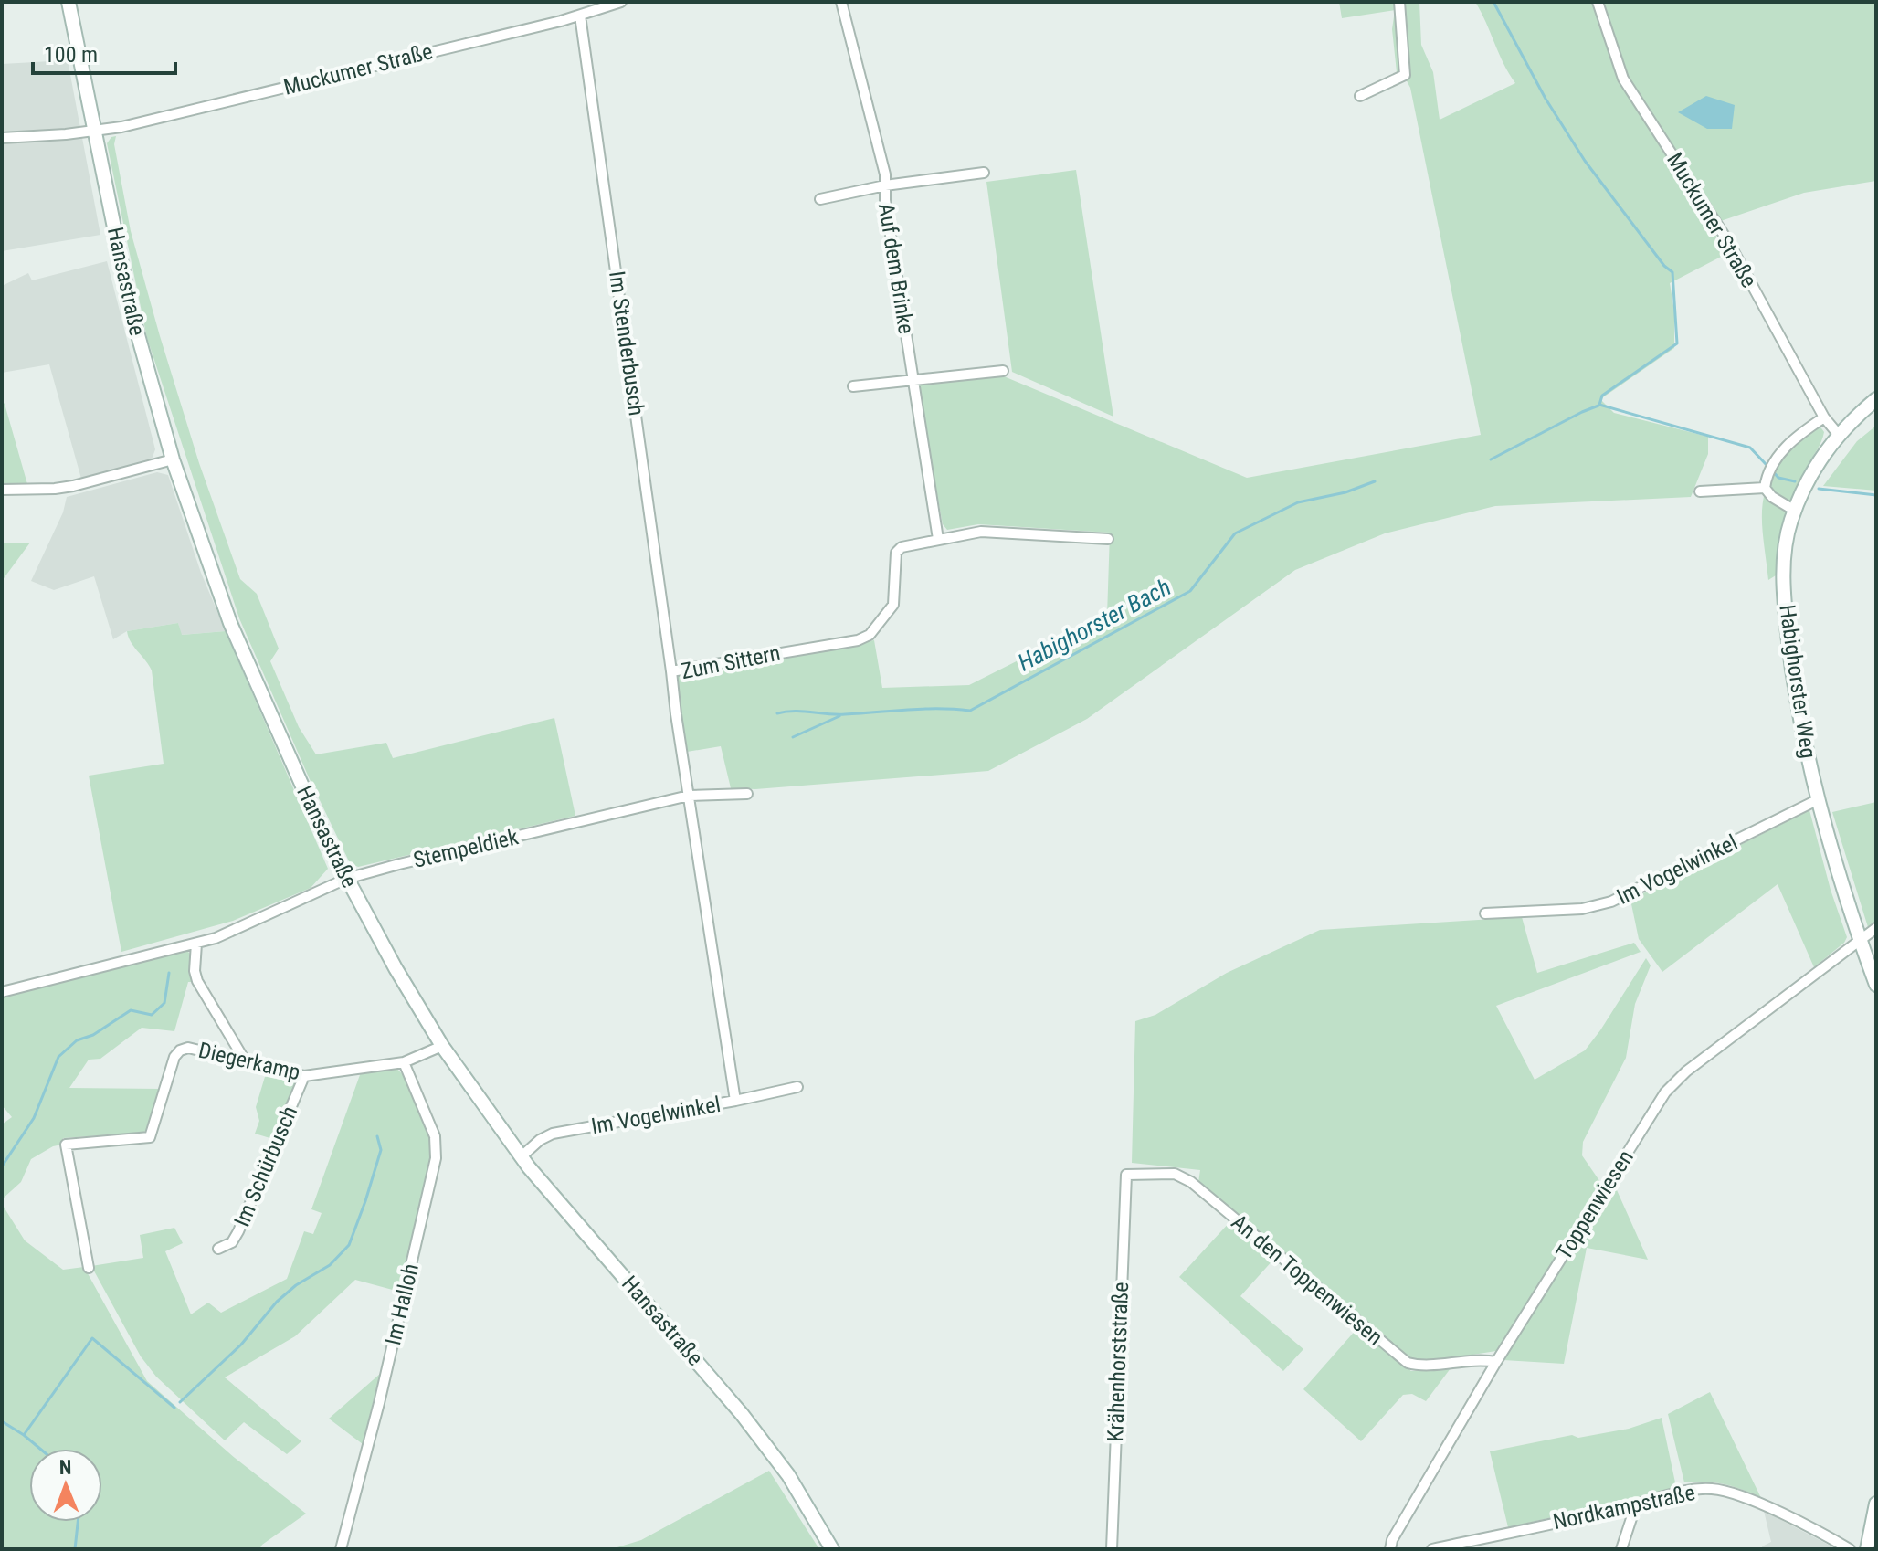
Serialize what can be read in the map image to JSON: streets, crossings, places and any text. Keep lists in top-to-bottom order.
{
  "streets": {
    "main road": ["Hansastraße", "Habighorster Weg"],
    "street": [
      "Muckumer Straße",
      "Auf dem Brinke",
      "Im Stenderbusch",
      "Zum Sittern",
      "Stempeldiek",
      "Im Vogelwinkel",
      "Diegerkamp",
      "Im Schürbusch",
      "Toppenwiesen",
      "An den Toppenwiesen",
      "Im Halloh",
      "Krähenhorststraße",
      "Nordkampstraße"
    ]
  },
  "crossings": [
    ["Muckumer Straße", "Hansastraße"],
    ["Muckumer Straße", "Im Stenderbusch"],
    ["Muckumer Straße", "Habighorster Weg"],
    ["Auf dem Brinke", "Zum Sittern"],
    ["Hansastraße", "Stempeldiek"],
    ["Hansastraße", "Im Vogelwinkel"],
    ["Hansastraße", "Diegerkamp"],
    ["Im Stenderbusch", "Zum Sittern"],
    ["Zum Sittern", "Stempeldiek"],
    ["Zum Sittern", "Im Vogelwinkel"],
    ["Habighorster Weg", "Im Vogelwinkel"],
    ["Habighorster Weg", "Toppenwiesen"],
    ["Diegerkamp", "Im Schürbusch"],
    ["Diegerkamp", "Im Halloh"],
    ["Toppenwiesen", "An den Toppenwiesen"],
    ["An den Toppenwiesen", "Krähenhorststraße"]
  ],
  "water": ["Habighorster Bach"],
  "scale_bar": "100 m",
  "north": "top"
}
